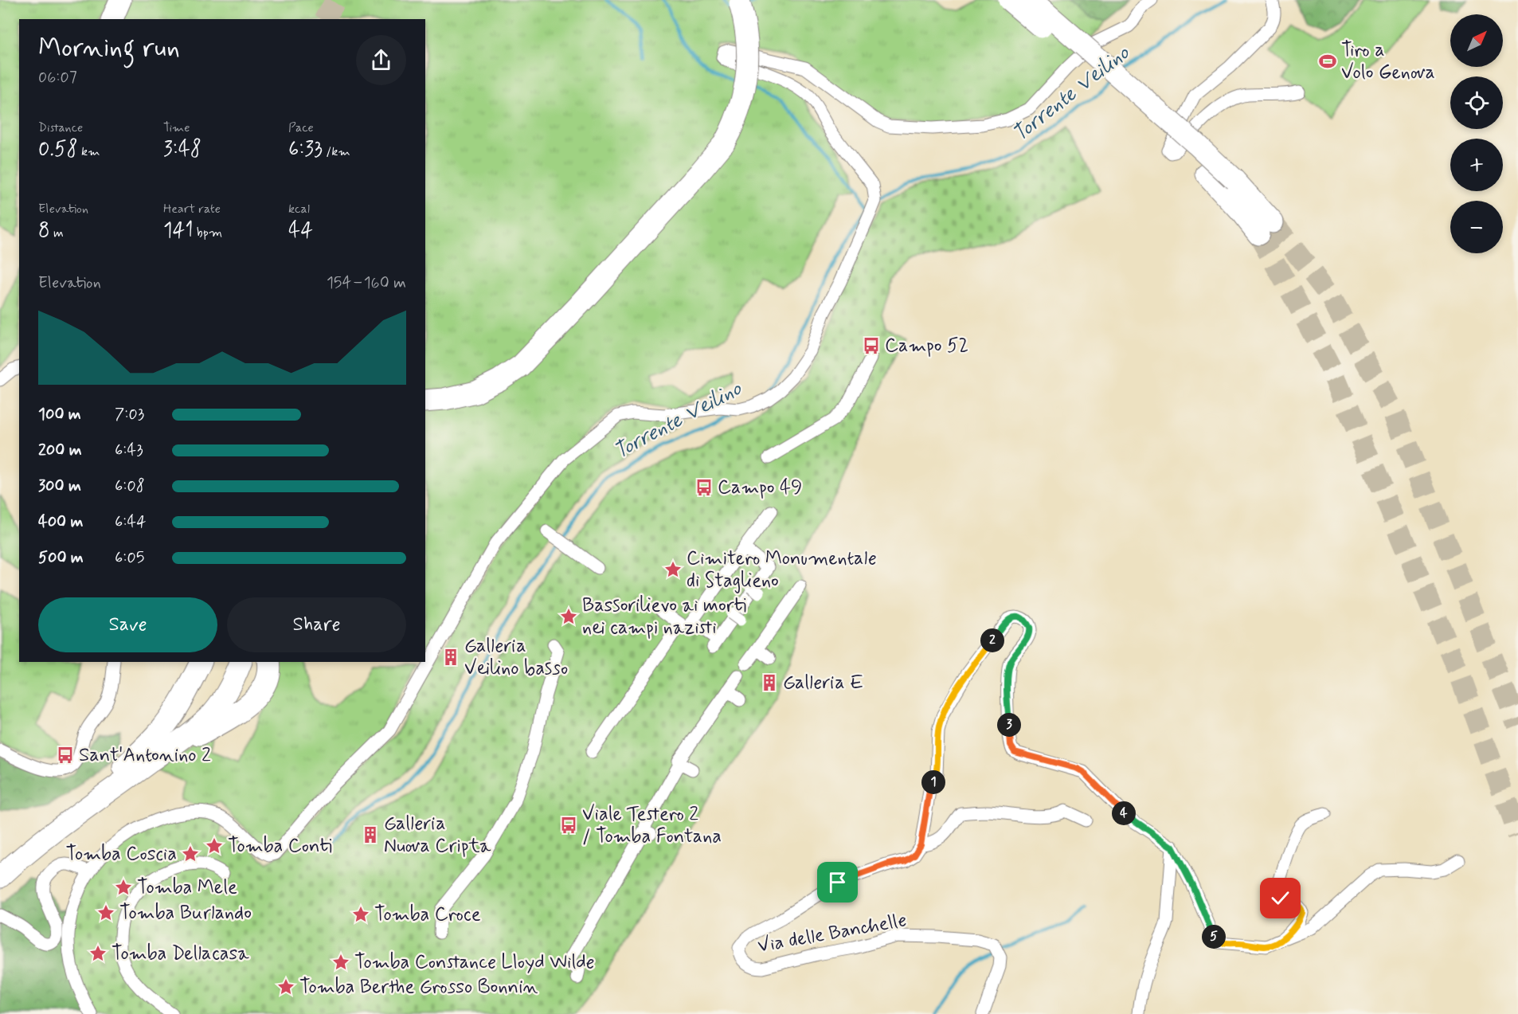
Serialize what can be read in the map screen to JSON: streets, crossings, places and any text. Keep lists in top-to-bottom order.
{
  "streets": {
    "street": ["Via delle Banchelle"]
  },
  "water": ["Torrente Veilino"],
  "places": {
    "sports": ["Tiro a Volo Genova"],
    "bus stop": [
      "Campo 52",
      "Campo 49",
      "Sant'Antonino 2",
      "Viale Testero 2 / Tomba Fontana"
    ],
    "place": [
      "Cimitero Monumentale di Staglieno",
      "Bassorilievo ai morti nei campi nazisti",
      "Tomba Conti",
      "Tomba Coscia",
      "Tomba Mele",
      "Tomba Burlando",
      "Tomba Croce",
      "Tomba Dellacasa",
      "Tomba Constance Lloyd Wilde",
      "Tomba Berthe Grosso Bonnin"
    ],
    "building": ["Galleria Veilino basso", "Galleria E", "Galleria Nuova Cripta"]
  },
  "north": "top right",
  "page": {
    "map_buttons": ["+", "−"],
    "heading": ["Morning run", "06:07"],
    "stats": [
      ["Distance", "0.58 km"],
      ["Time", "3:48"],
      ["Pace", "6:33 /km"],
      ["Elevation", "8 m"],
      ["Heart rate", "141 bpm"],
      ["kcal", "44"]
    ],
    "chart": ["Elevation", "154–160 m"],
    "list": [
      {
        "name": "100 m",
        "note": "7:03"
      },
      {
        "name": "200 m",
        "note": "6:43"
      },
      {
        "name": "300 m",
        "note": "6:08"
      },
      {
        "name": "400 m",
        "note": "6:44"
      },
      {
        "name": "500 m",
        "note": "6:05"
      }
    ],
    "buttons": ["Save", "Share"],
    "pins": [
      "2",
      "3",
      "1",
      "4",
      "5"
    ]
  }
}
